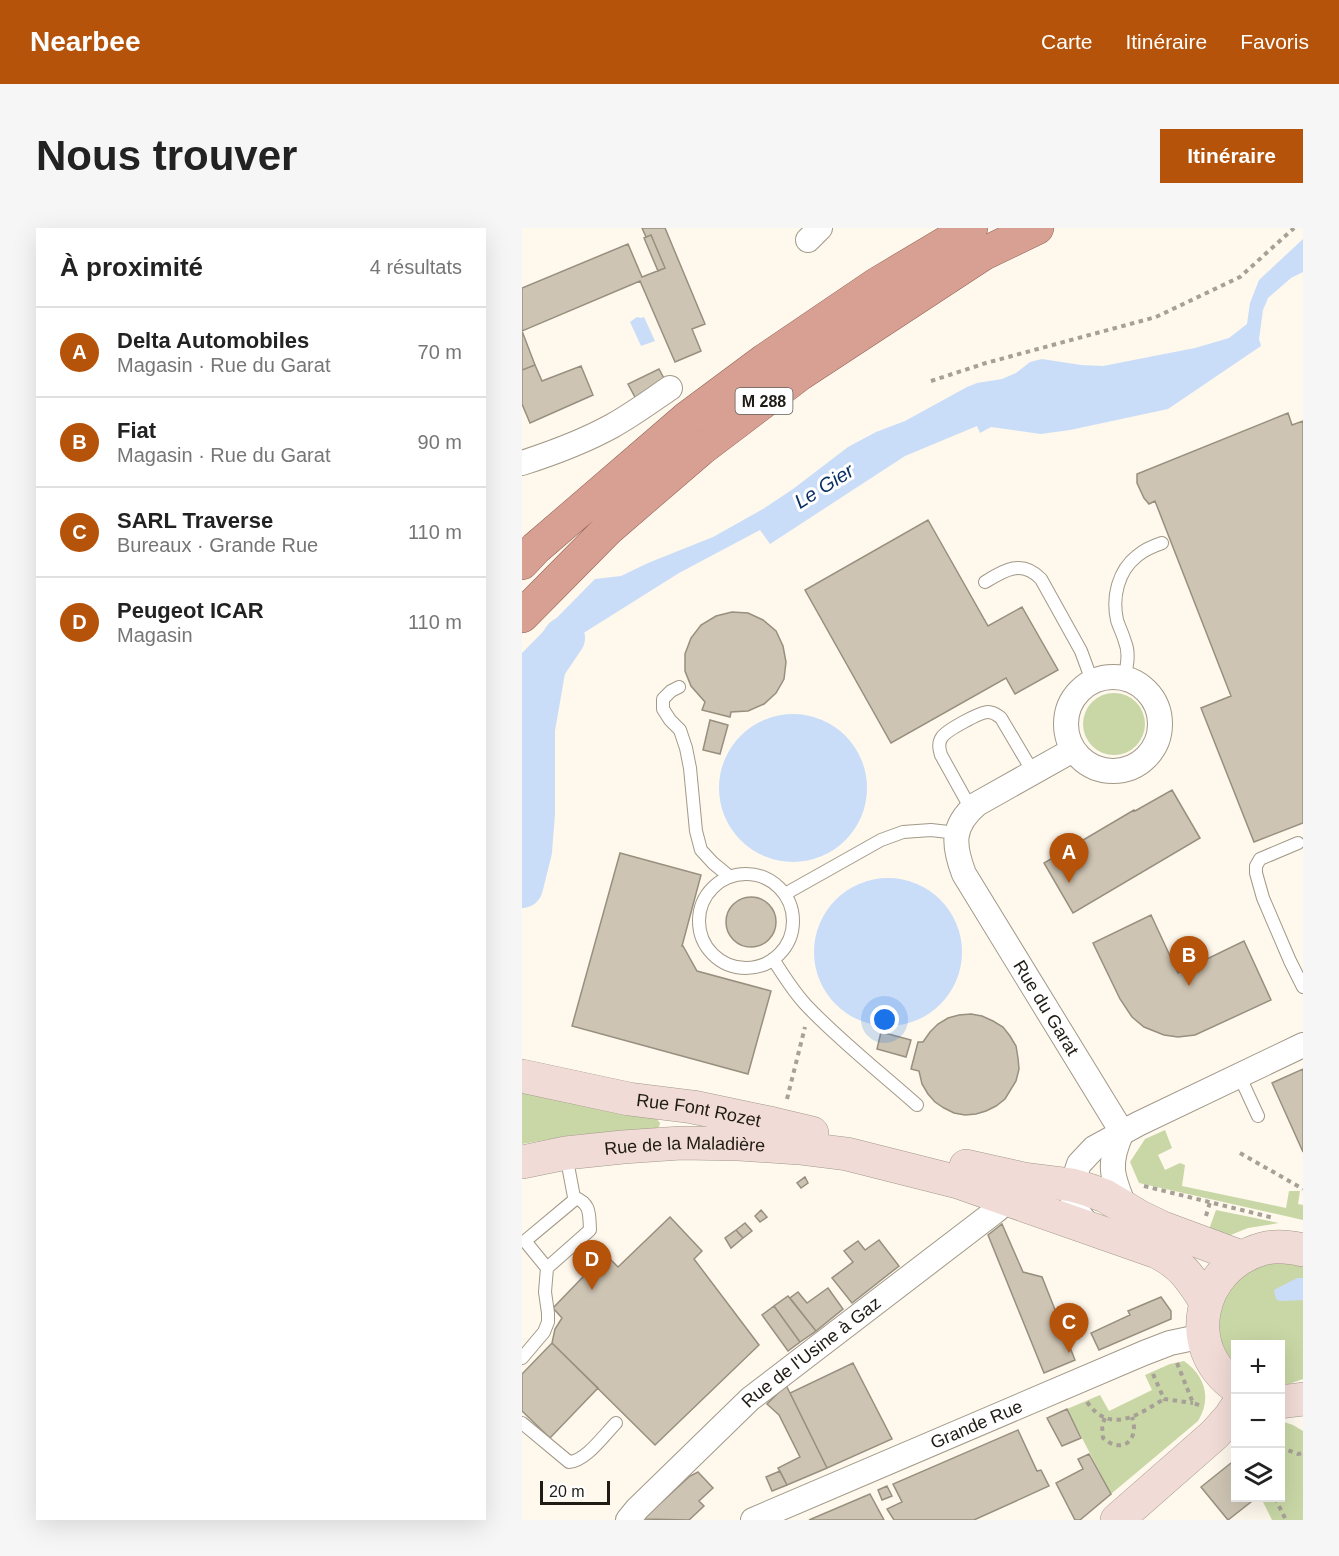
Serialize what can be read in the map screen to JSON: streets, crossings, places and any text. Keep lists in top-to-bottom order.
{
  "streets": {
    "highway": ["M 288"],
    "main road": ["Rue Font Rozet", "Rue de la Maladière"],
    "street": ["Rue du Garat", "Rue de l'Usine à Gaz", "Grande Rue"]
  },
  "crossings": [
    ["Rue Font Rozet", "Rue de la Maladière"]
  ],
  "water": ["Le Gier"],
  "scale_bar": "20 m",
  "page": {
    "header": "Nearbee",
    "nav": ["Carte", "Itinéraire", "Favoris"],
    "buttons": "Itinéraire",
    "title": "Nous trouver",
    "heading": ["À proximité", "4 résultats"],
    "list": [
      {
        "mark": "A",
        "name": "Delta Automobiles",
        "note": "Magasin · Rue du Garat",
        "value": "70 m"
      },
      {
        "mark": "B",
        "name": "Fiat",
        "note": "Magasin · Rue du Garat",
        "value": "90 m"
      },
      {
        "mark": "C",
        "name": "SARL Traverse",
        "note": "Bureaux · Grande Rue",
        "value": "110 m"
      },
      {
        "mark": "D",
        "name": "Peugeot ICAR",
        "note": "Magasin",
        "value": "110 m"
      }
    ],
    "pins": [
      "A",
      "B",
      "D",
      "C"
    ],
    "map_buttons": ["+", "−"],
    "scale": "20 m"
  }
}
